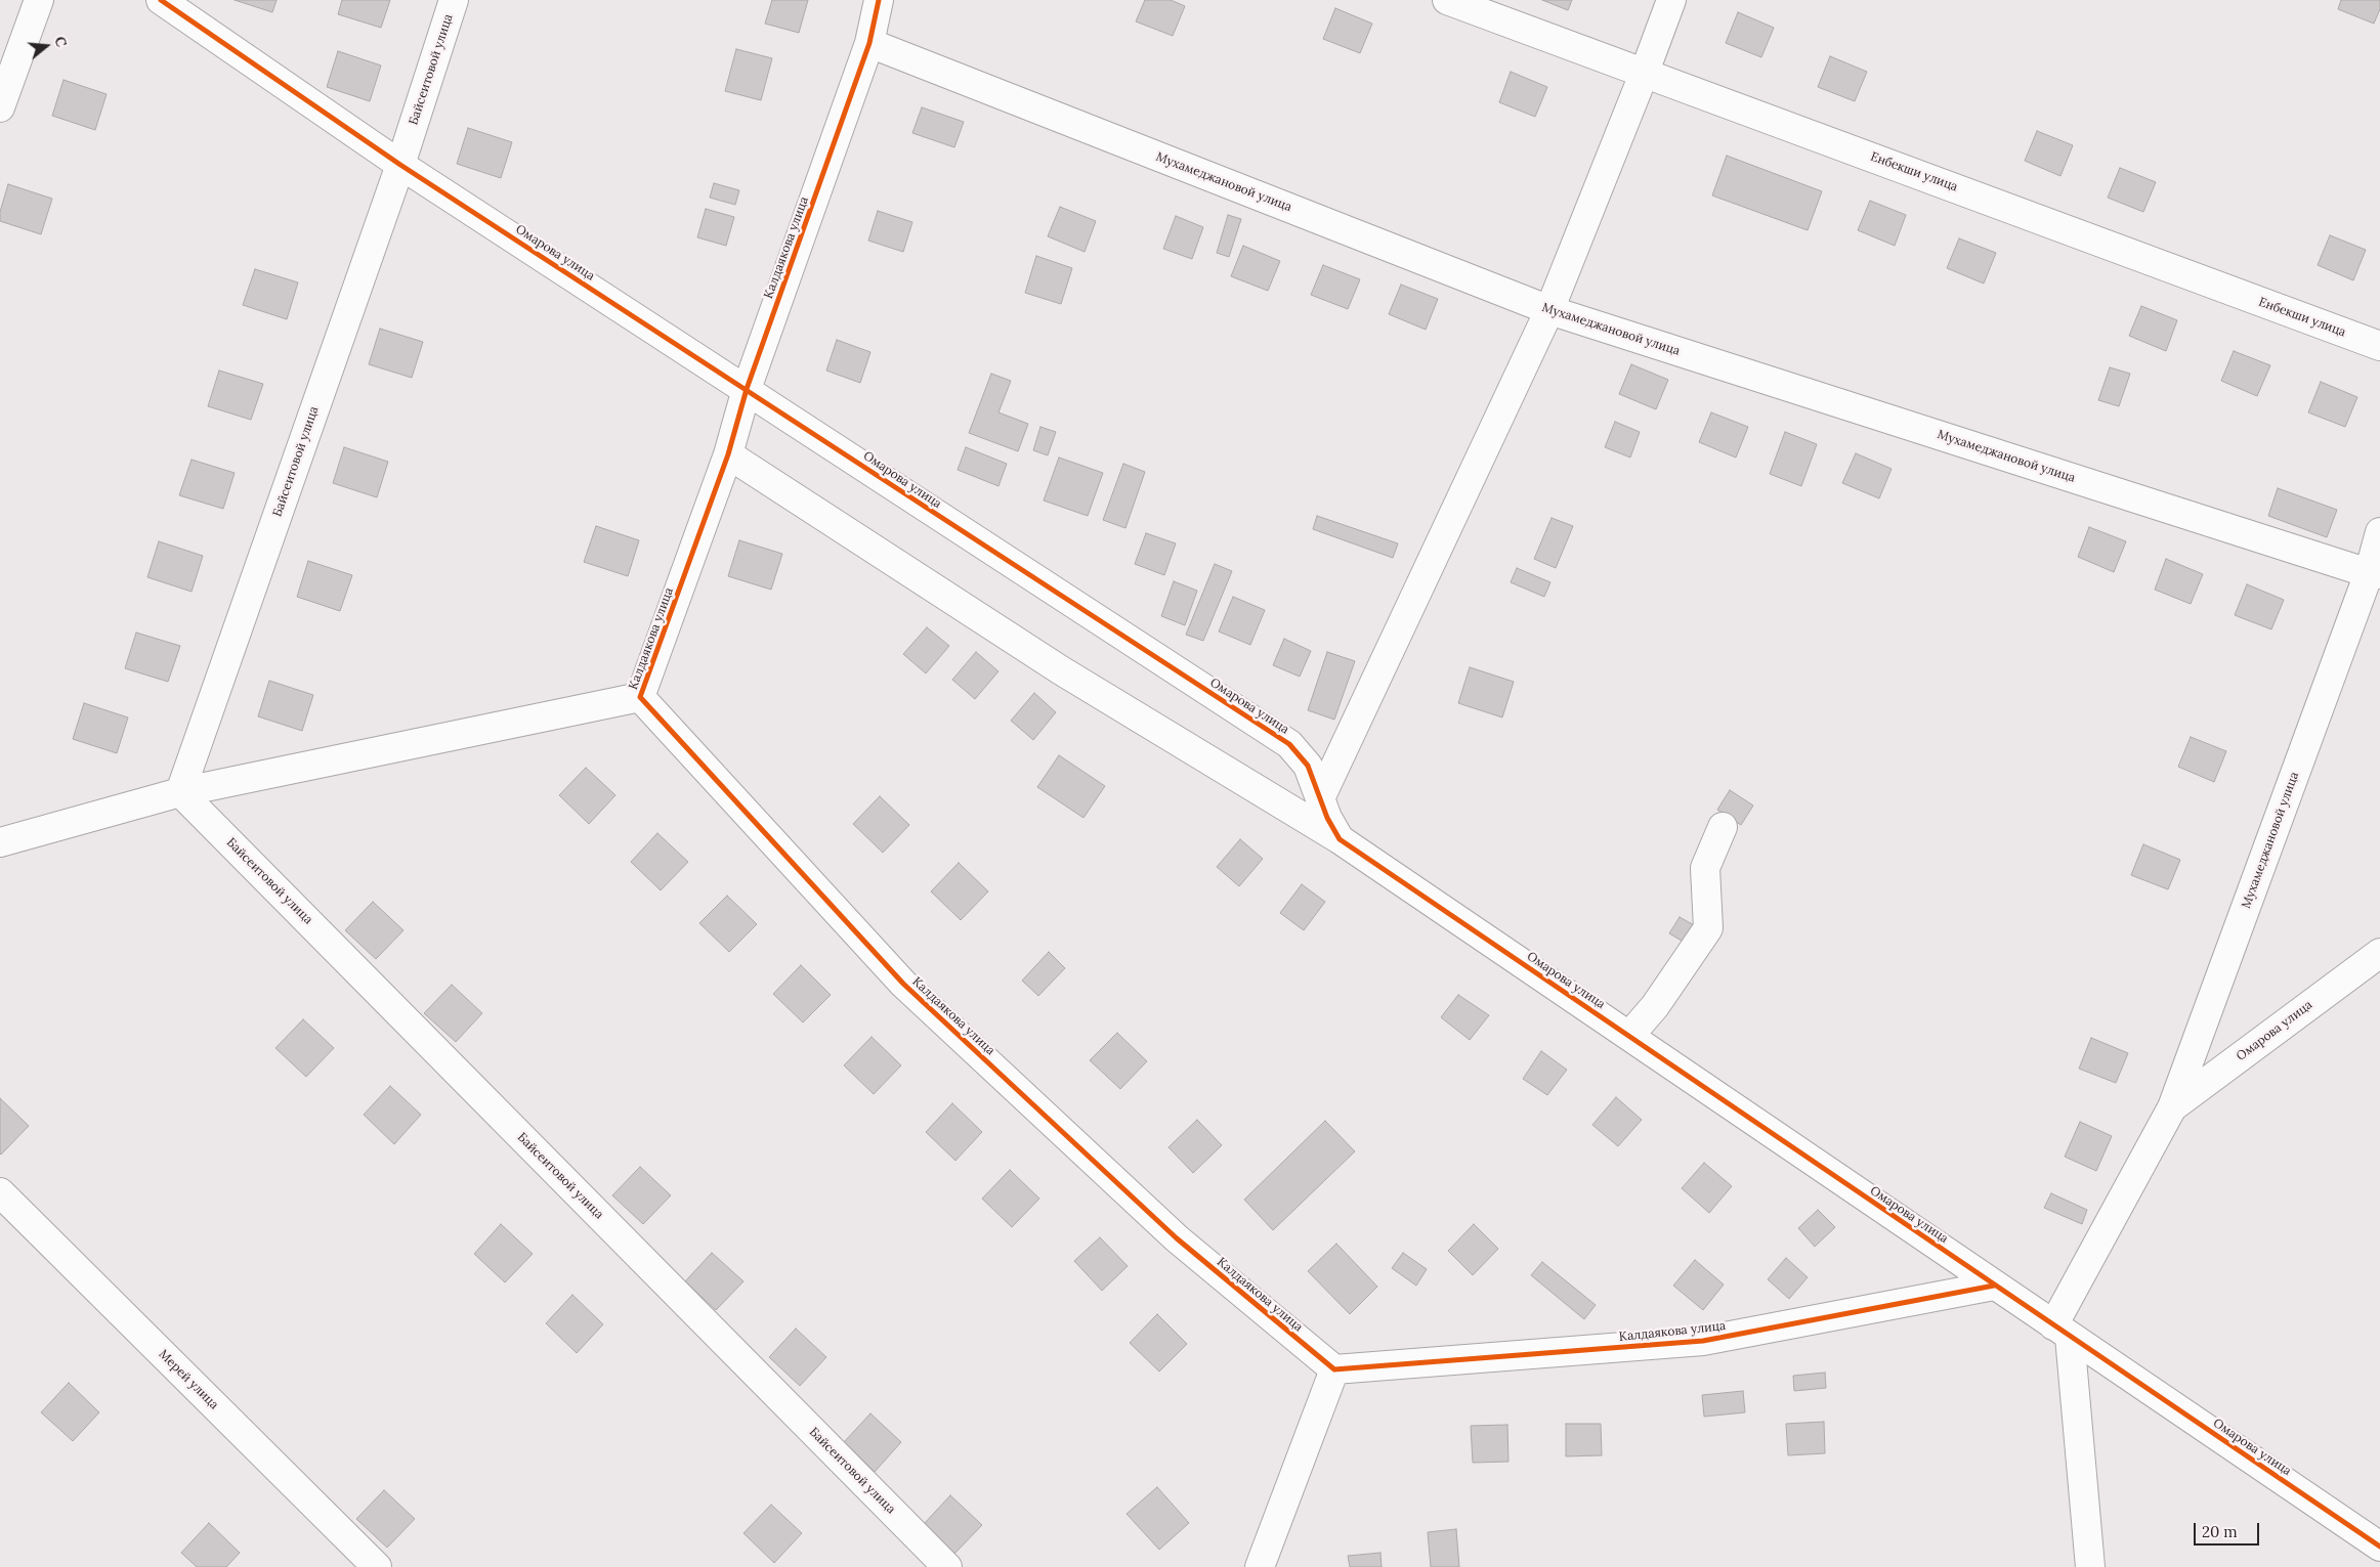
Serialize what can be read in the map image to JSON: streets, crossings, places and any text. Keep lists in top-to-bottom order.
{
  "streets": {
    "street": [
      "Байсеитовой улица",
      "Енбекши улица",
      "Мухамеджановой улица",
      "Калдаякова улица",
      "Омарова улица",
      "Мерей улица"
    ]
  },
  "crossings": [
    ["Байсеитовой улица", "Омарова улица"],
    ["Мухамеджановой улица", "Калдаякова улица"],
    ["Мухамеджановой улица", "Омарова улица"],
    ["Калдаякова улица", "Омарова улица"]
  ],
  "scale_bar": "20 m",
  "north": "right"
}
